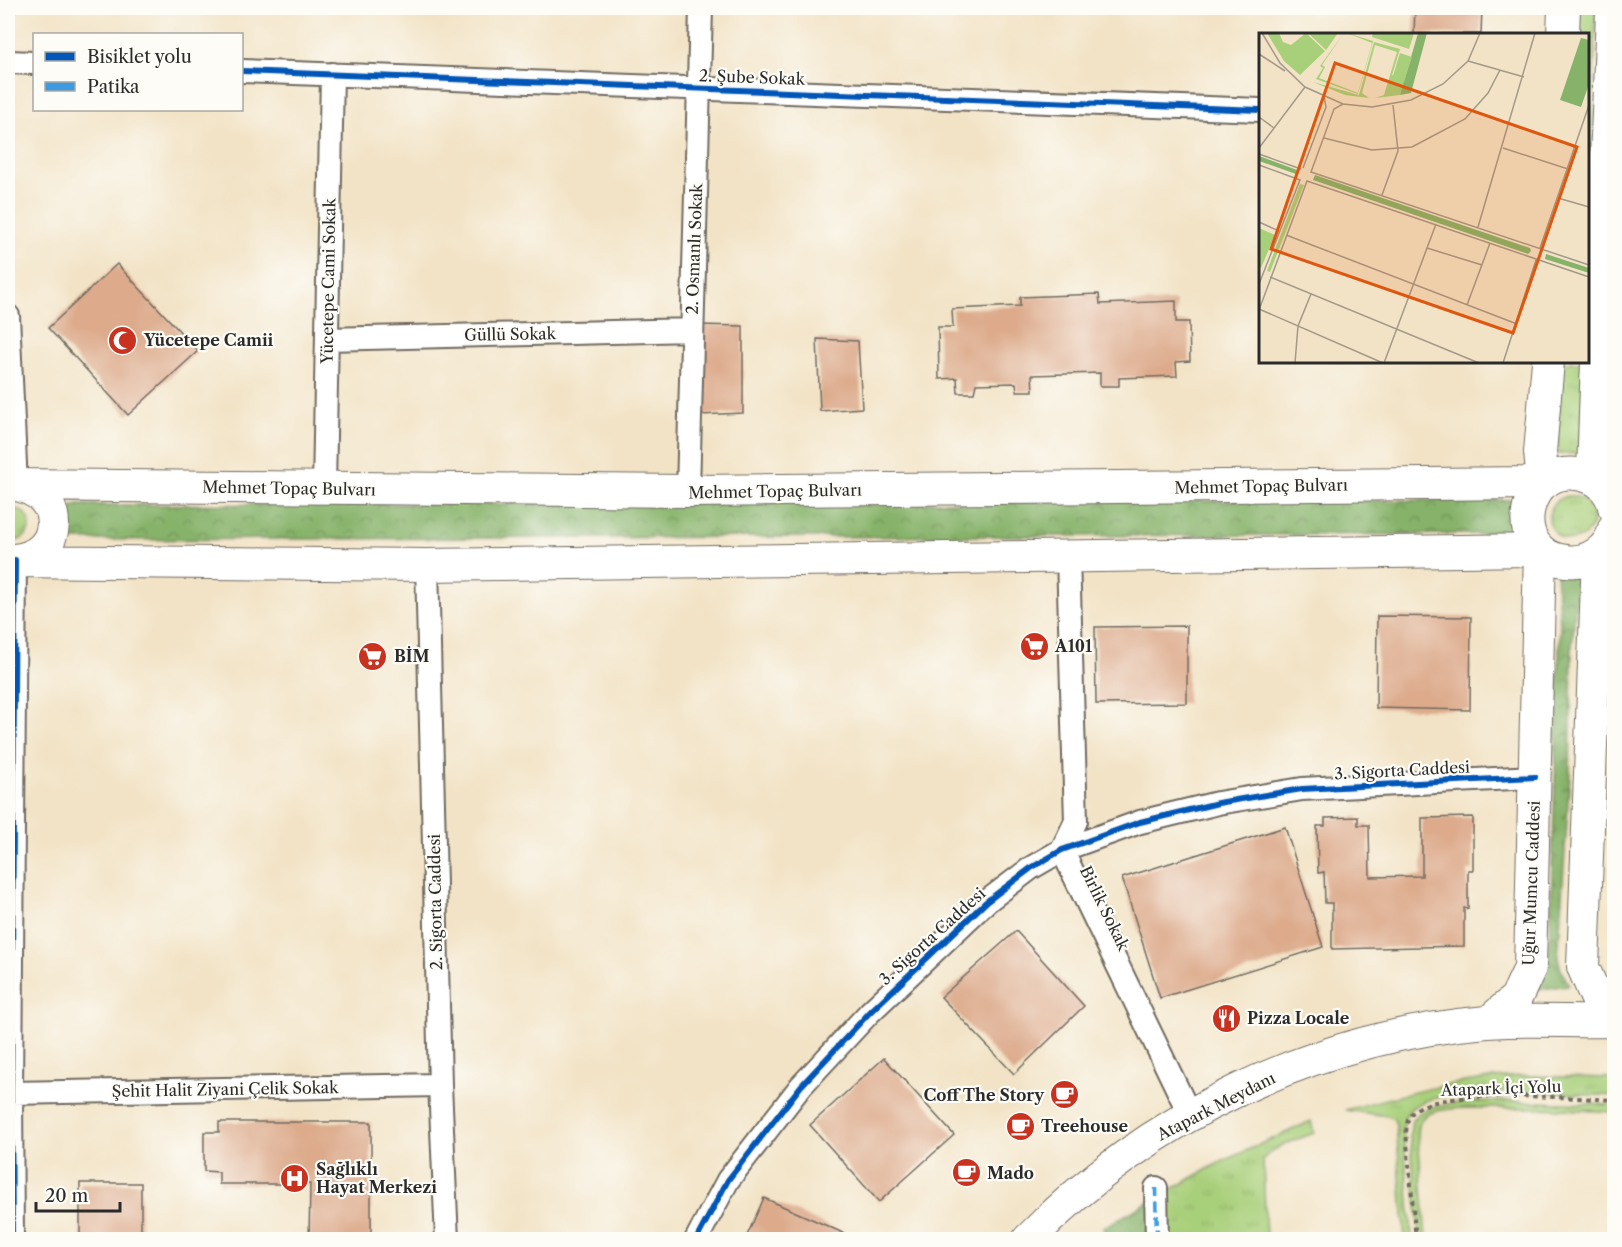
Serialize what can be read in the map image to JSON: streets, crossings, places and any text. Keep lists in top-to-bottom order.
{
  "streets": {
    "main road": ["Mehmet Topaç Bulvarı", "Uğur Mumcu Caddesi", "Atapark Meydanı"],
    "street": [
      "2. Şube Sokak",
      "2. Osmanlı Sokak",
      "Yücetepe Cami Sokak",
      "Güllü Sokak",
      "3. Sigorta Caddesi",
      "2. Sigorta Caddesi",
      "Birlik Sokak",
      "Şehit Halit Ziyani Çelik Sokak"
    ],
    "path": ["Atapark İçi Yolu"]
  },
  "crossings": [
    ["2. Şube Sokak", "2. Osmanlı Sokak"],
    ["2. Şube Sokak", "Yücetepe Cami Sokak"],
    ["2. Osmanlı Sokak", "Güllü Sokak"],
    ["2. Osmanlı Sokak", "Mehmet Topaç Bulvarı"],
    ["Yücetepe Cami Sokak", "Güllü Sokak"],
    ["Yücetepe Cami Sokak", "Mehmet Topaç Bulvarı"],
    ["3. Sigorta Caddesi", "Uğur Mumcu Caddesi"],
    ["3. Sigorta Caddesi", "Birlik Sokak"],
    ["Uğur Mumcu Caddesi", "Atapark Meydanı"],
    ["2. Sigorta Caddesi", "Şehit Halit Ziyani Çelik Sokak"],
    ["Birlik Sokak", "Atapark Meydanı"]
  ],
  "places": {
    "mosque": ["Yücetepe Camii"],
    "supermarket": ["A101", "BİM"],
    "restaurant": ["Pizza Locale"],
    "cafe": ["Coff The Story", "Treehouse", "Mado"],
    "hospital": ["Sağlıklı Hayat Merkezi"]
  },
  "legend": ["Bisiklet yolu", "Patika"],
  "scale_bar": "20 m"
}
